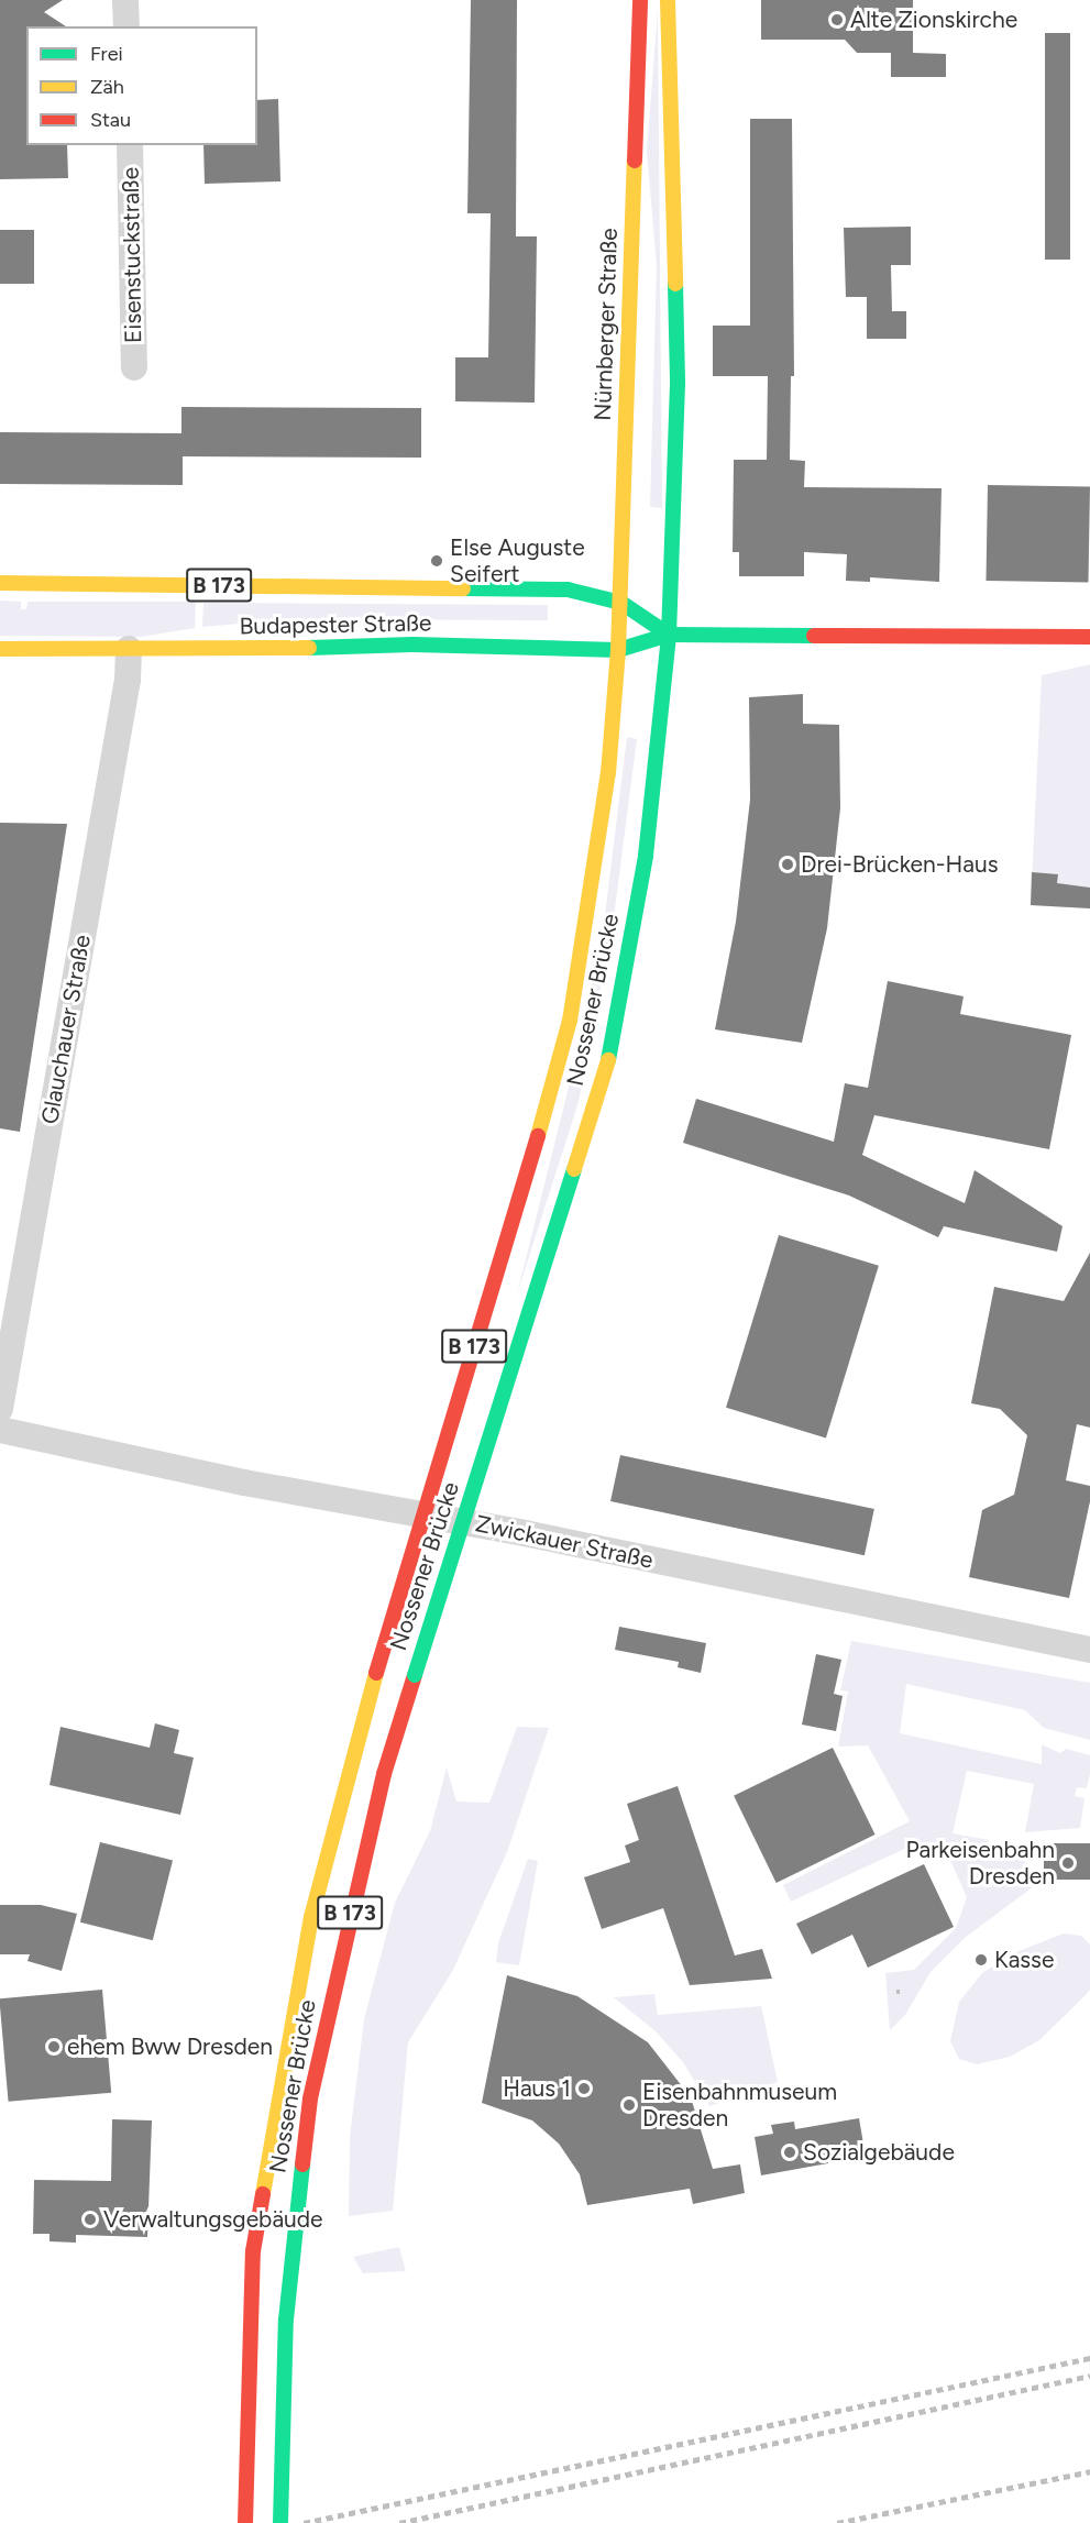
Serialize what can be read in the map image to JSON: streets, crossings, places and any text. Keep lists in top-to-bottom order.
{
  "streets": {
    "main road": [
      "Nürnberger Straße",
      "B 173",
      "Budapester Straße",
      "Nossener Brücke"
    ],
    "street": ["Eisenstuckstraße", "Glauchauer Straße", "Zwickauer Straße"]
  },
  "crossings": [
    ["Nürnberger Straße", "B 173"],
    ["Nürnberger Straße", "Budapester Straße"],
    ["Nürnberger Straße", "Nossener Brücke"],
    ["B 173", "Budapester Straße"],
    ["B 173", "Nossener Brücke"],
    ["Budapester Straße", "Nossener Brücke"],
    ["Budapester Straße", "Glauchauer Straße"]
  ],
  "places": [
    "Alte Zionskirche",
    "Else Auguste Seifert",
    "Drei-Brücken-Haus",
    "Parkeisenbahn Dresden",
    "Kasse",
    "ehem Bww Dresden",
    "Haus 1",
    "Eisenbahnmuseum Dresden",
    "Sozialgebäude",
    "Verwaltungsgebäude"
  ],
  "legend": ["Frei", "Zäh", "Stau"]
}
